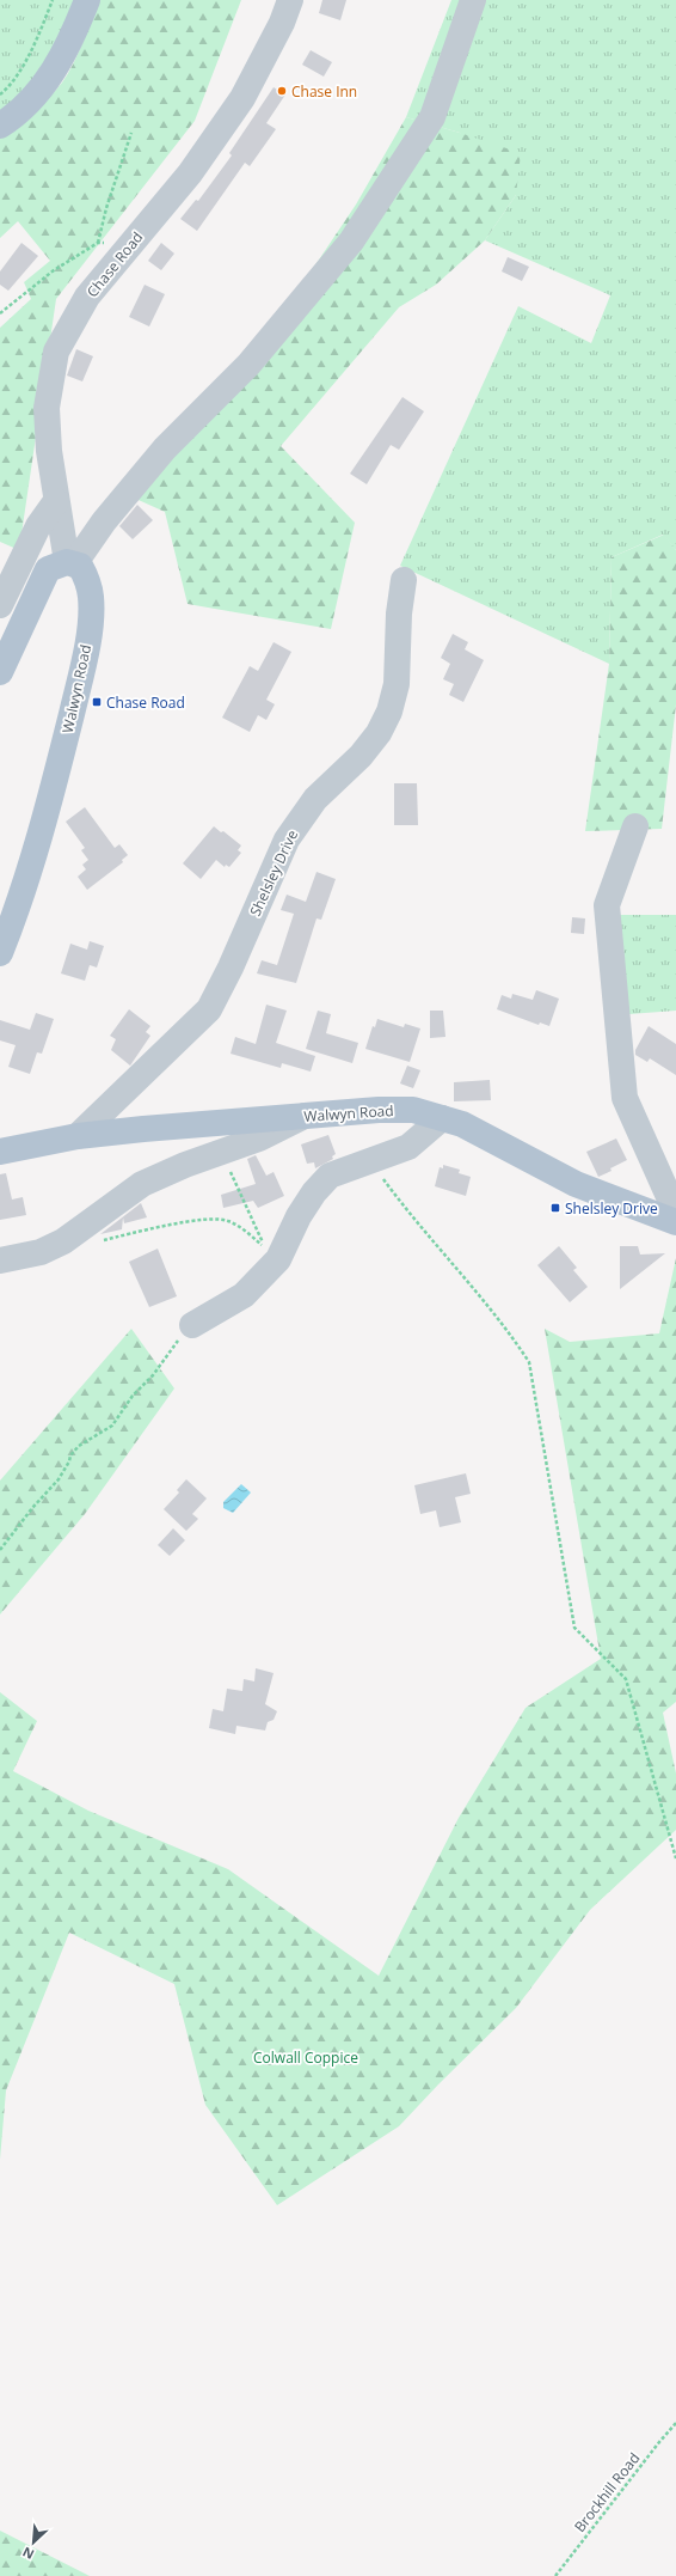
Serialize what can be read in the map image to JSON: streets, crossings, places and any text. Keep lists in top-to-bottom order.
{
  "streets": {
    "main road": ["Walwyn Road"],
    "street": ["Chase Road", "Shelsley Drive"],
    "path": ["Brockhill Road"]
  },
  "crossings": [
    ["Chase Road", "Walwyn Road"],
    ["Walwyn Road", "Shelsley Drive"]
  ],
  "parks": ["Colwall Coppice"],
  "places": {
    "other": ["Chase Inn"],
    "transit": ["Chase Road", "Shelsley Drive"]
  },
  "north": "bottom left"
}
